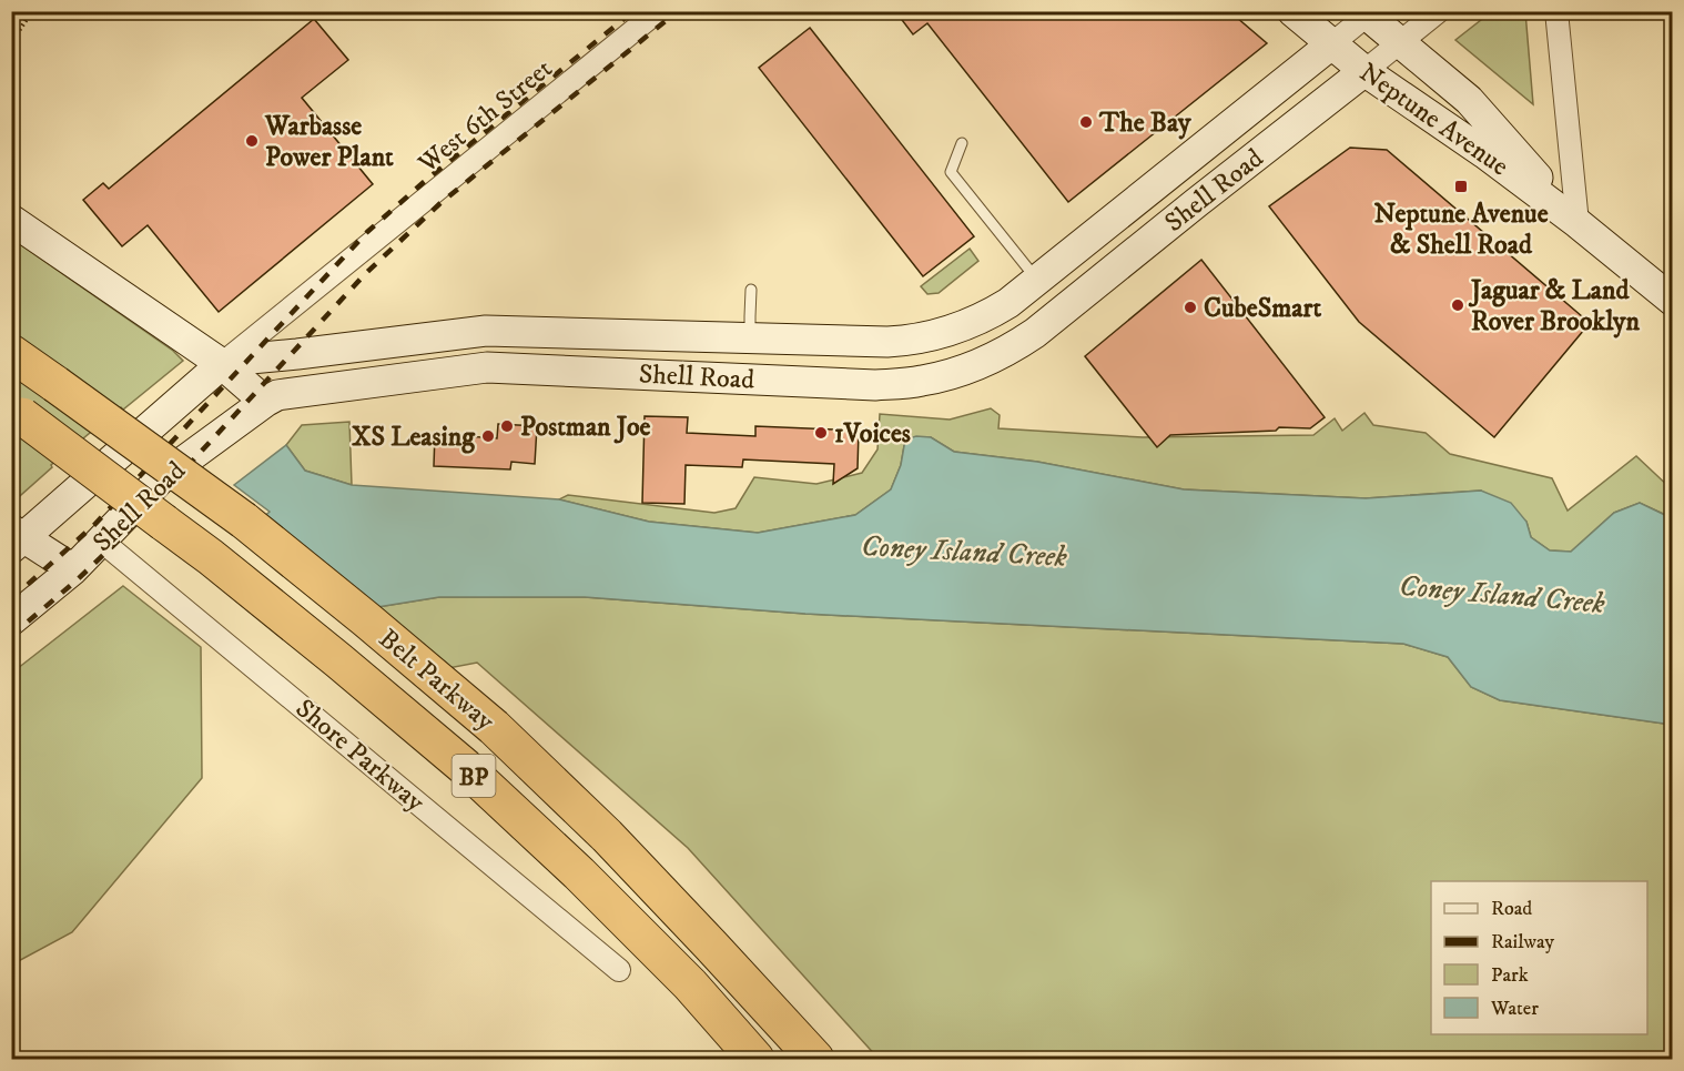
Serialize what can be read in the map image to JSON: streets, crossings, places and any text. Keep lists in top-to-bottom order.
{
  "streets": {
    "highway": ["Belt Parkway", "BP"],
    "main road": ["Neptune Avenue", "Shell Road"],
    "street": ["West 6th Street", "Shore Parkway"]
  },
  "crossings": [
    ["West 6th Street", "Shell Road"],
    ["Neptune Avenue", "Shell Road"],
    ["Shell Road", "Shore Parkway"]
  ],
  "water": ["Coney Island Creek"],
  "places": {
    "other": [
      "The Bay",
      "Warbasse Power Plant",
      "Jaguar & Land Rover Brooklyn",
      "CubeSmart",
      "Postman Joe",
      "1Voices",
      "XS Leasing"
    ],
    "transit": ["Neptune Avenue & Shell Road"]
  },
  "legend": [
    "Road",
    "Railway",
    "Park",
    "Water"
  ]
}
